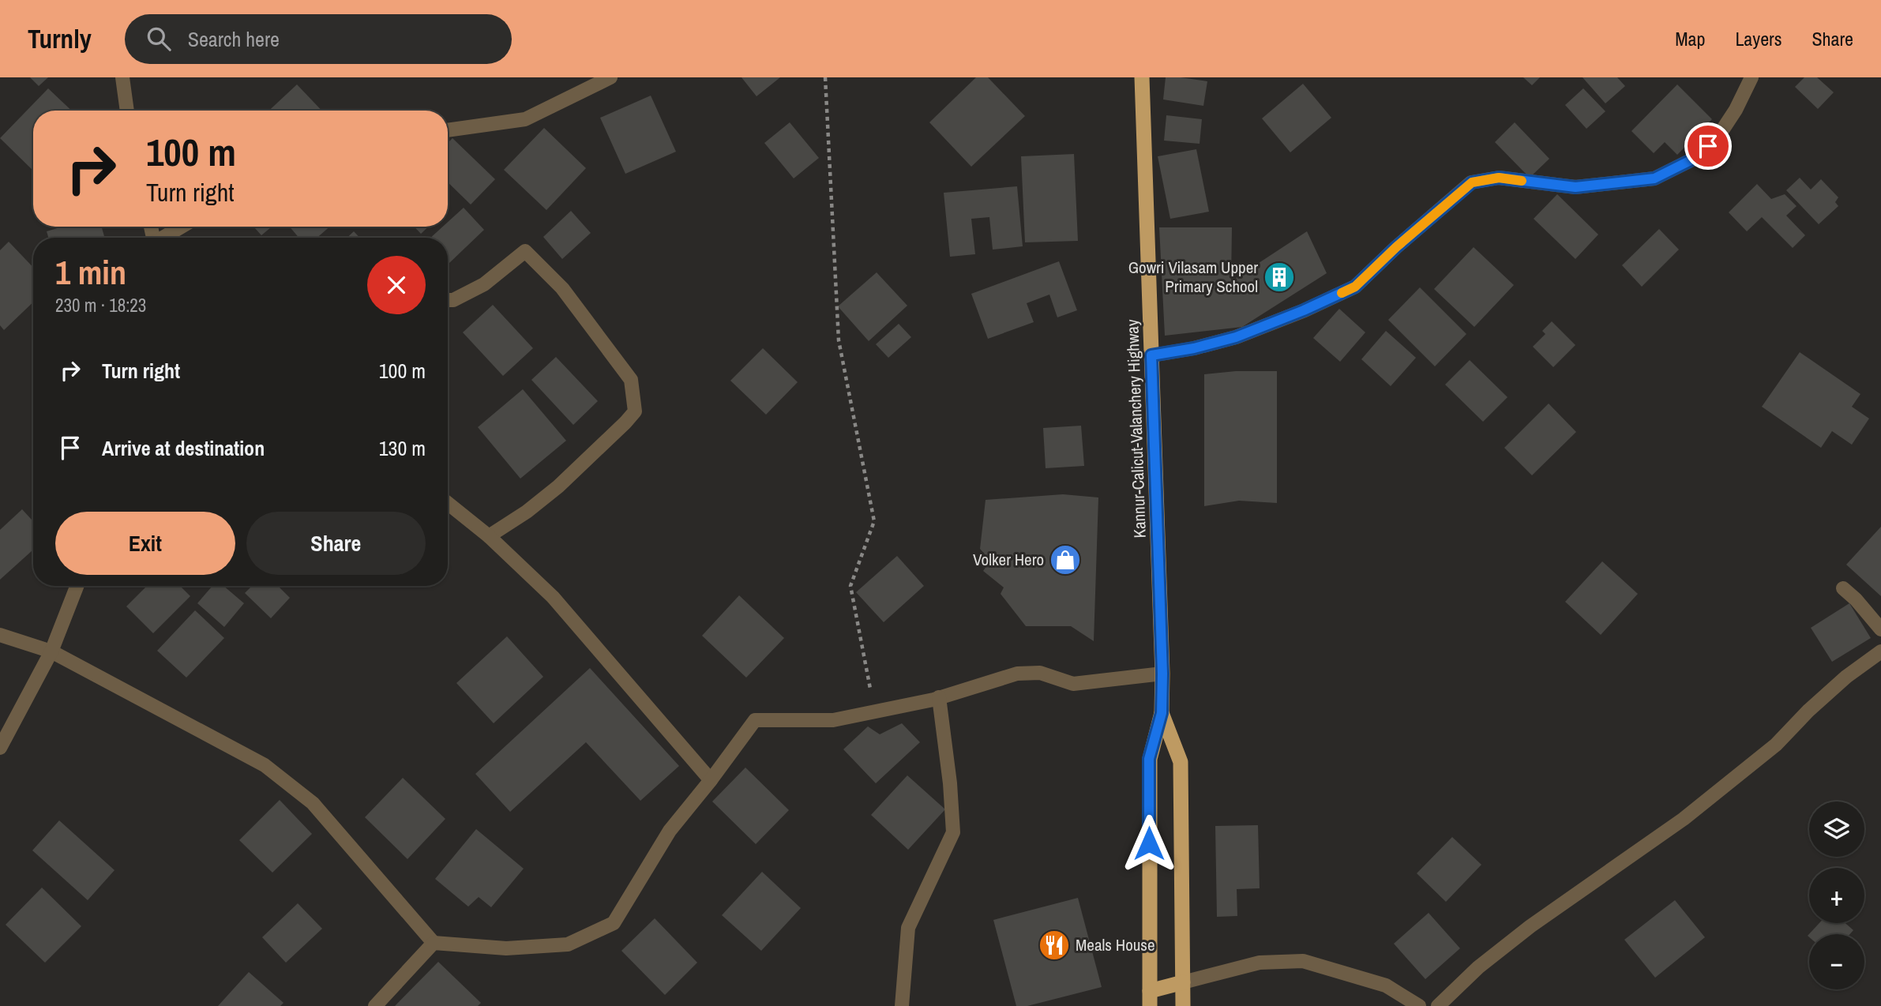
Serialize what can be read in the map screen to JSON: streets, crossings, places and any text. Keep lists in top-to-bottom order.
{
  "streets": {
    "highway": ["Kannur-Calicut-Valanchery Highway"]
  },
  "places": {
    "building": ["Gowri Vilasam Upper Primary School"],
    "shop": ["Volker Hero"],
    "restaurant": ["Meals House"]
  },
  "page": {
    "header": "Turnly",
    "search": "Search here",
    "nav": ["Map", "Layers", "Share"],
    "turn": ["100 m", "Turn right"],
    "heading": ["1 min", "230 m · 18:23"],
    "list": [
      {
        "name": "Turn right",
        "value": "100 m"
      },
      {
        "name": "Arrive at destination",
        "value": "130 m"
      }
    ],
    "buttons": ["Exit", "Share"],
    "map_buttons": ["+", "−"]
  }
}
